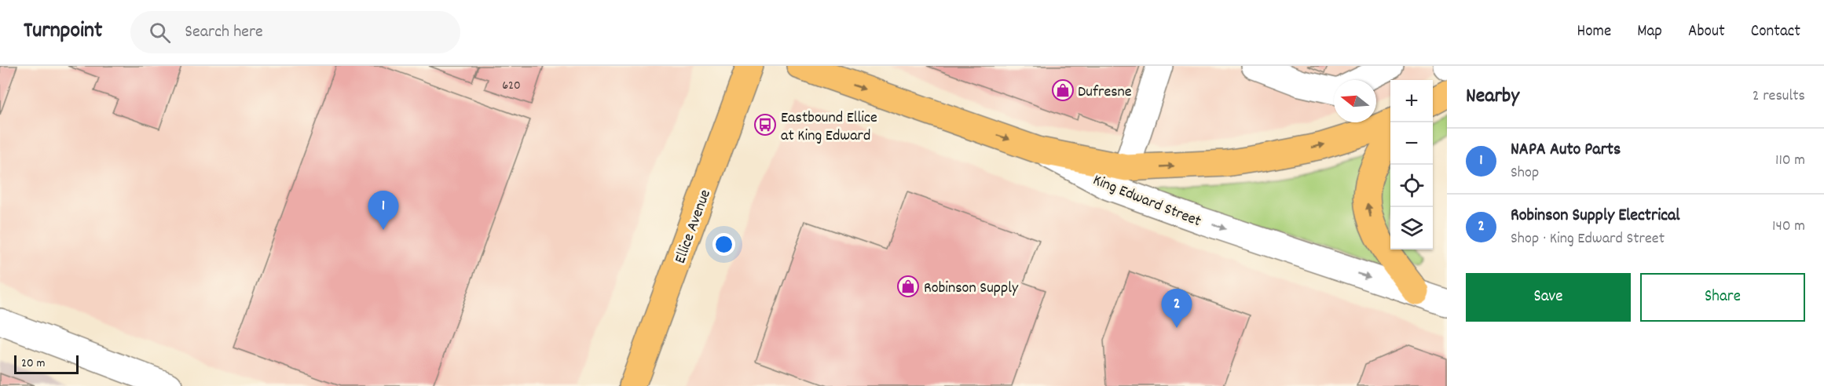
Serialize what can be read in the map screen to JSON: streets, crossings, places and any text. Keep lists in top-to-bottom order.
{
  "streets": {
    "main road": ["King Edward Street", "Ellice Avenue"]
  },
  "one_way": ["King Edward Street"],
  "places": {
    "shop": ["Dufresne", "Robinson Supply"],
    "bus stop": ["Eastbound Ellice at King Edward"]
  },
  "house_numbers": ["620"],
  "scale_bar": "20 m",
  "north": "left",
  "page": {
    "header": "Turnpoint",
    "search": "Search here",
    "nav": [
      "Home",
      "Map",
      "About",
      "Contact"
    ],
    "heading": ["Nearby", "2 results"],
    "map_buttons": ["+", "−"],
    "list": [
      {
        "mark": "1",
        "name": "NAPA Auto Parts",
        "note": "Shop",
        "value": "110 m"
      },
      {
        "mark": "2",
        "name": "Robinson Supply Electrical",
        "note": "Shop · King Edward Street",
        "value": "140 m"
      }
    ],
    "pins": ["1", "2"],
    "buttons": ["Save", "Share"],
    "scale": "20 m"
  }
}
